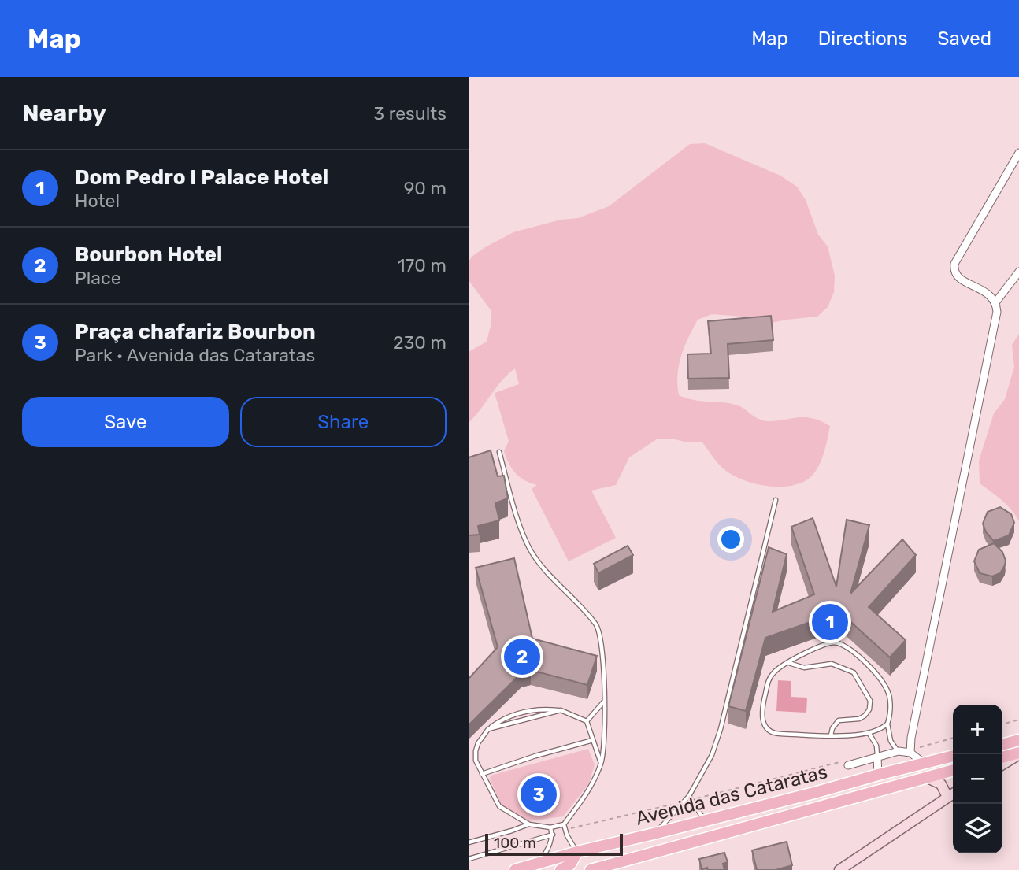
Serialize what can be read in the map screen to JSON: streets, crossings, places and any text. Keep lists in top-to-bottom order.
{
  "streets": {
    "main road": ["Avenida das Cataratas"]
  },
  "scale_bar": "100 m",
  "page": {
    "header": "Map",
    "nav": ["Map", "Directions", "Saved"],
    "heading": ["Nearby", "3 results"],
    "list": [
      {
        "mark": "1",
        "name": "Dom Pedro I Palace Hotel",
        "note": "Hotel",
        "value": "90 m"
      },
      {
        "mark": "2",
        "name": "Bourbon Hotel",
        "note": "Place",
        "value": "170 m"
      },
      {
        "mark": "3",
        "name": "Praça chafariz Bourbon",
        "note": "Park · Avenida das Cataratas",
        "value": "230 m"
      }
    ],
    "buttons": ["Save", "Share"],
    "pins": ["1", "2", "3"],
    "map_buttons": ["+", "−"],
    "scale": "100 m"
  }
}
